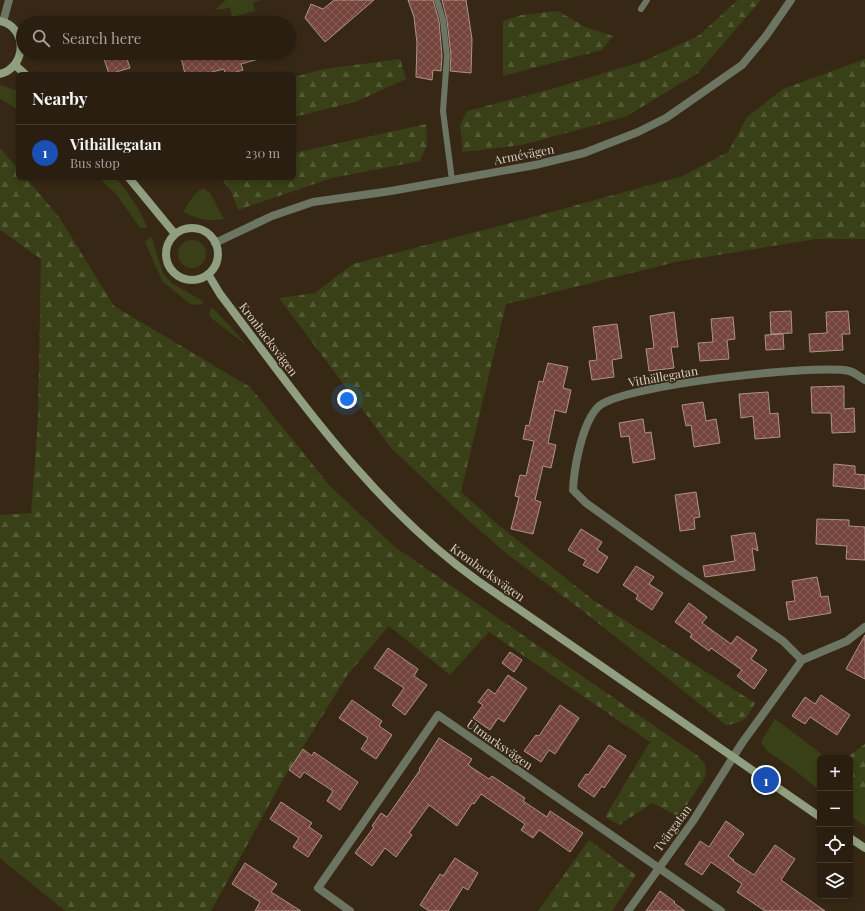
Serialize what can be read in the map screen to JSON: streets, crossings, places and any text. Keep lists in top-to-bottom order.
{
  "streets": {
    "street": [
      "Armévägen",
      "Kronbacksvägen",
      "Vithällegatan",
      "Utmarksvägen",
      "Tvärgatan"
    ]
  },
  "crossings": [
    ["Armévägen", "Kronbacksvägen"],
    ["Kronbacksvägen", "Tvärgatan"],
    ["Utmarksvägen", "Tvärgatan"]
  ],
  "page": {
    "search": "Search here",
    "heading": "Nearby",
    "list": [
      {
        "mark": "1",
        "name": "Vithällegatan",
        "note": "Bus stop",
        "value": "230 m"
      }
    ],
    "map_buttons": ["+", "−"],
    "pins": "1"
  }
}
